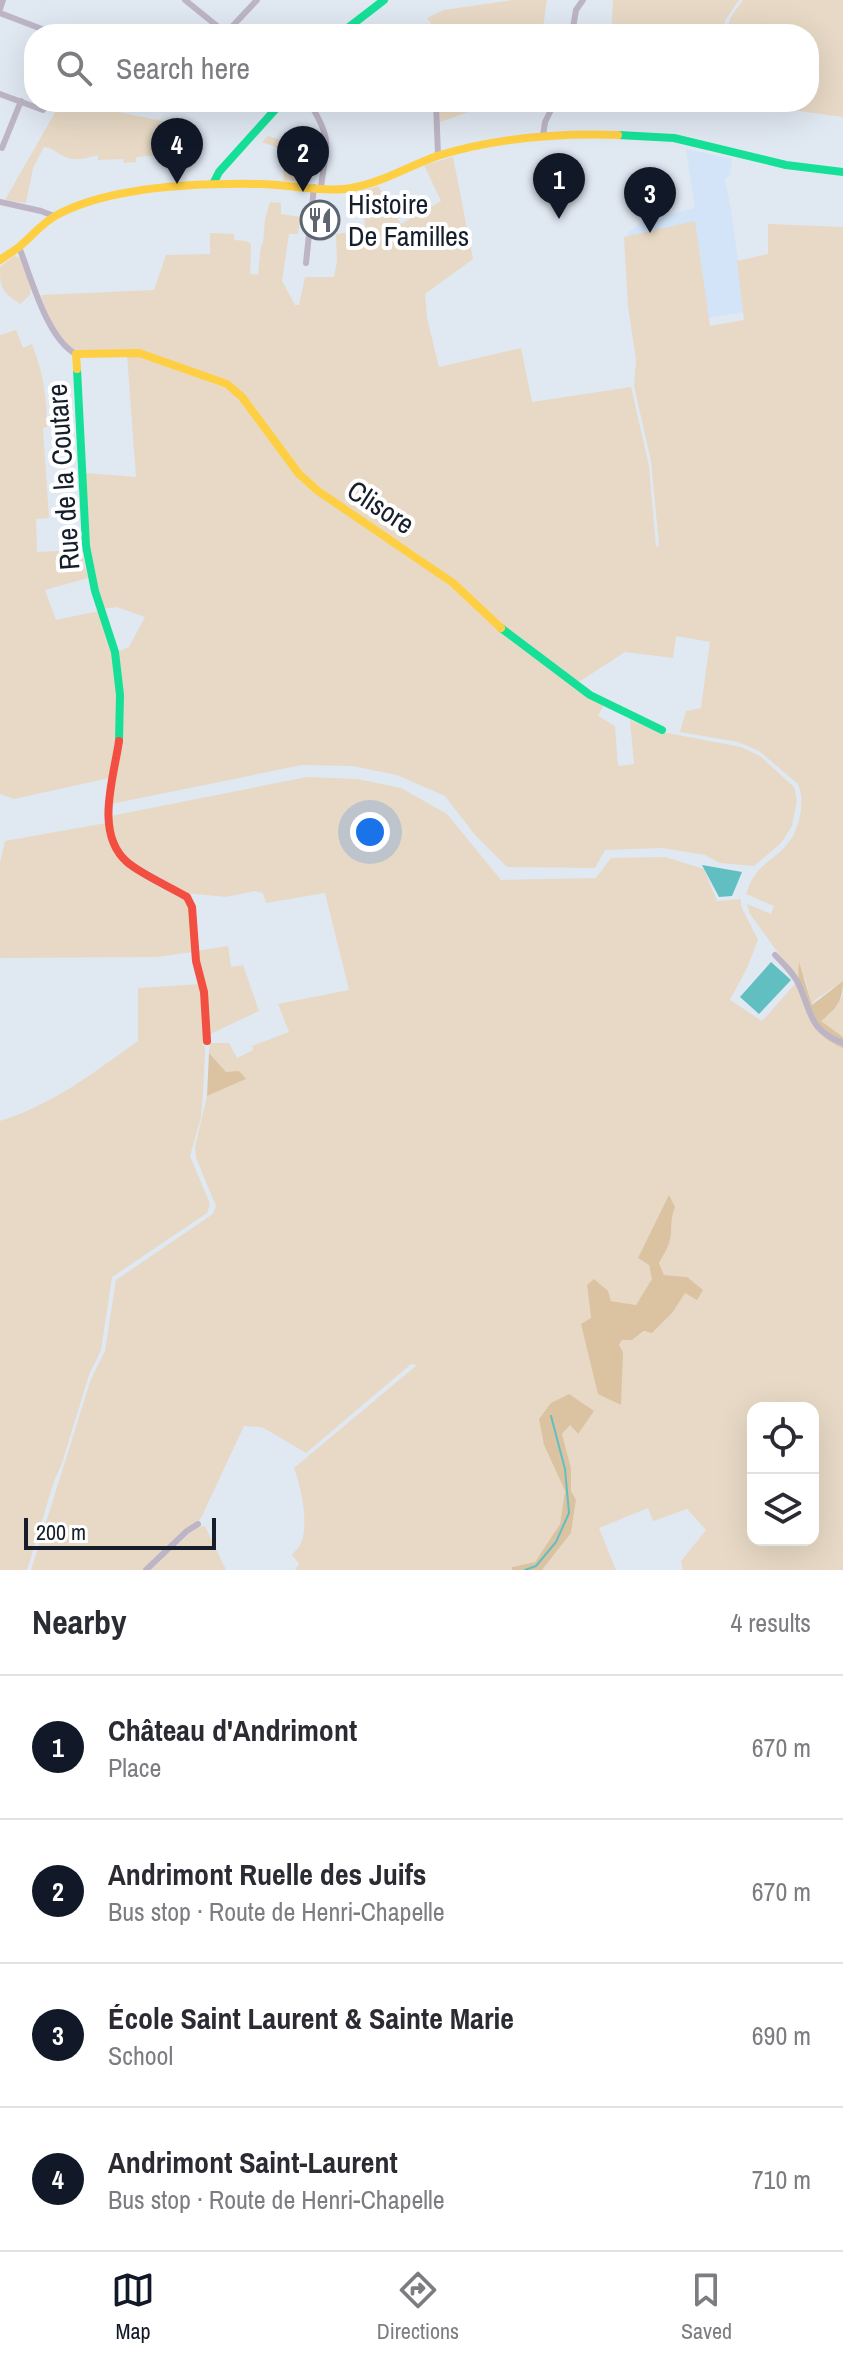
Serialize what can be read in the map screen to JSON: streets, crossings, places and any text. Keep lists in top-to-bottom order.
{
  "streets": {
    "street": ["Rue de la Coutare", "Clisore"]
  },
  "crossings": [
    ["Rue de la Coutare", "Clisore"]
  ],
  "places": {
    "restaurant": ["Histoire De Familles"]
  },
  "scale_bar": "200 m",
  "page": {
    "search": "Search here",
    "pins": [
      "4",
      "2",
      "1",
      "3"
    ],
    "scale": "200 m",
    "heading": ["Nearby", "4 results"],
    "list": [
      {
        "mark": "1",
        "name": "Château d'Andrimont",
        "note": "Place",
        "value": "670 m"
      },
      {
        "mark": "2",
        "name": "Andrimont Ruelle des Juifs",
        "note": "Bus stop · Route de Henri-Chapelle",
        "value": "670 m"
      },
      {
        "mark": "3",
        "name": "École Saint Laurent & Sainte Marie",
        "note": "School",
        "value": "690 m"
      },
      {
        "mark": "4",
        "name": "Andrimont Saint-Laurent",
        "note": "Bus stop · Route de Henri-Chapelle",
        "value": "710 m"
      }
    ],
    "nav": ["Map", "Directions", "Saved"]
  }
}
